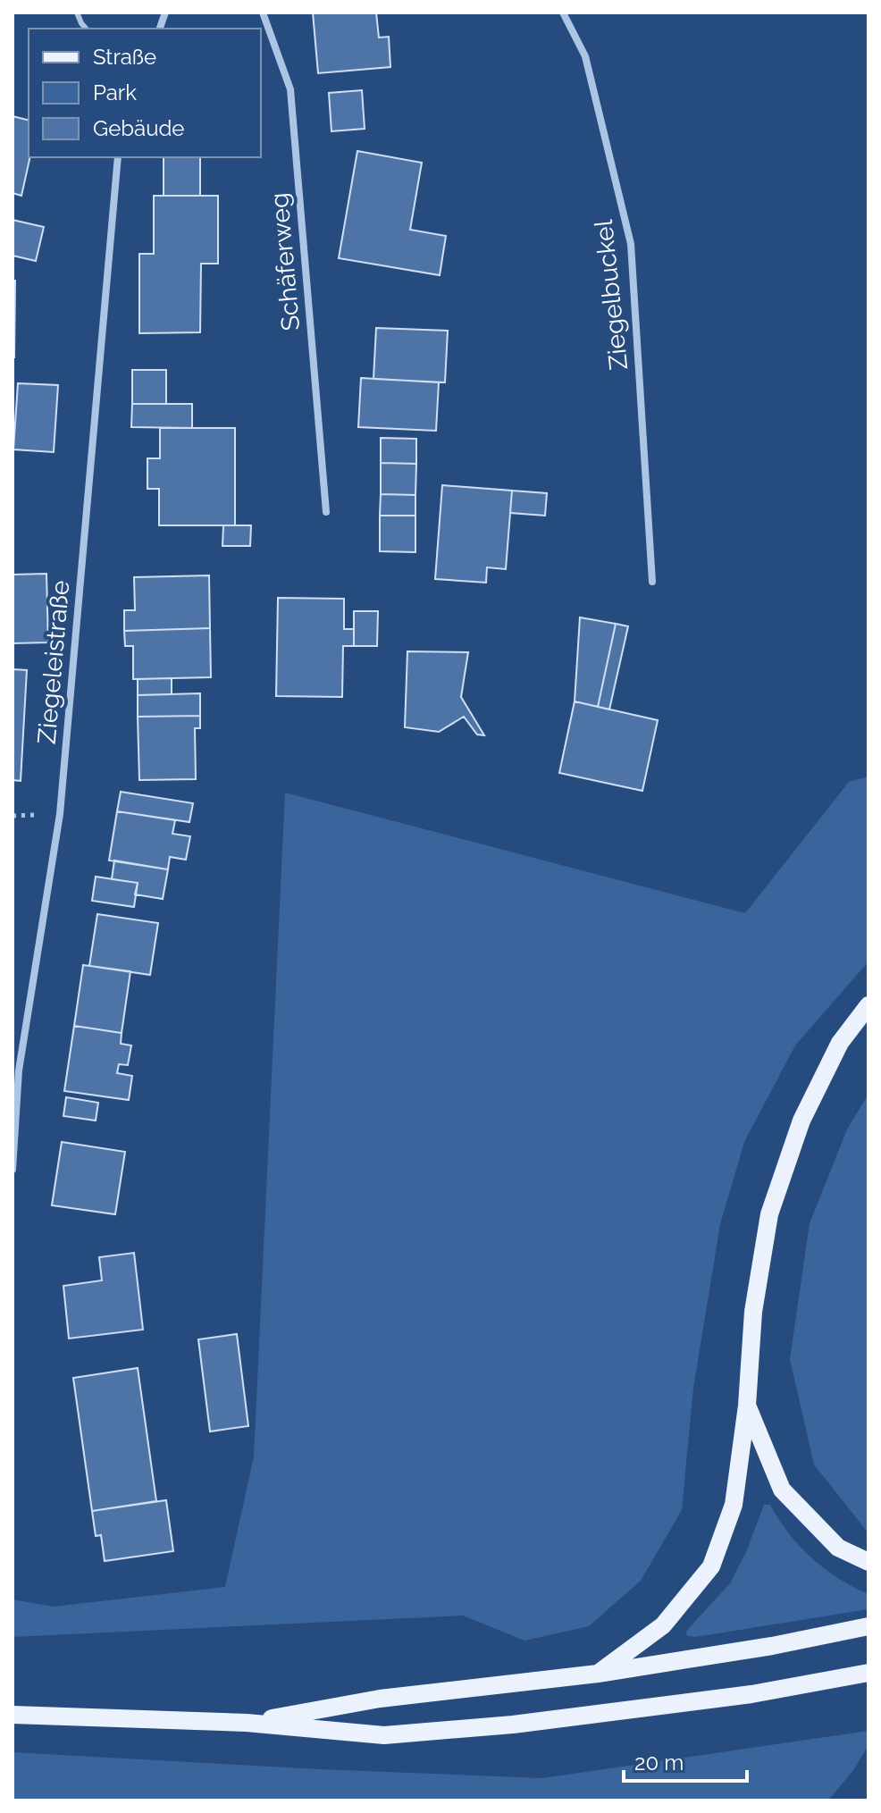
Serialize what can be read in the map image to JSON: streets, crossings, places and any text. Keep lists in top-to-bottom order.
{
  "streets": {
    "street": ["Schäferweg", "Ziegelbuckel", "Ziegeleistraße"]
  },
  "legend": ["Straße", "Park", "Gebäude"],
  "scale_bar": "20 m"
}
